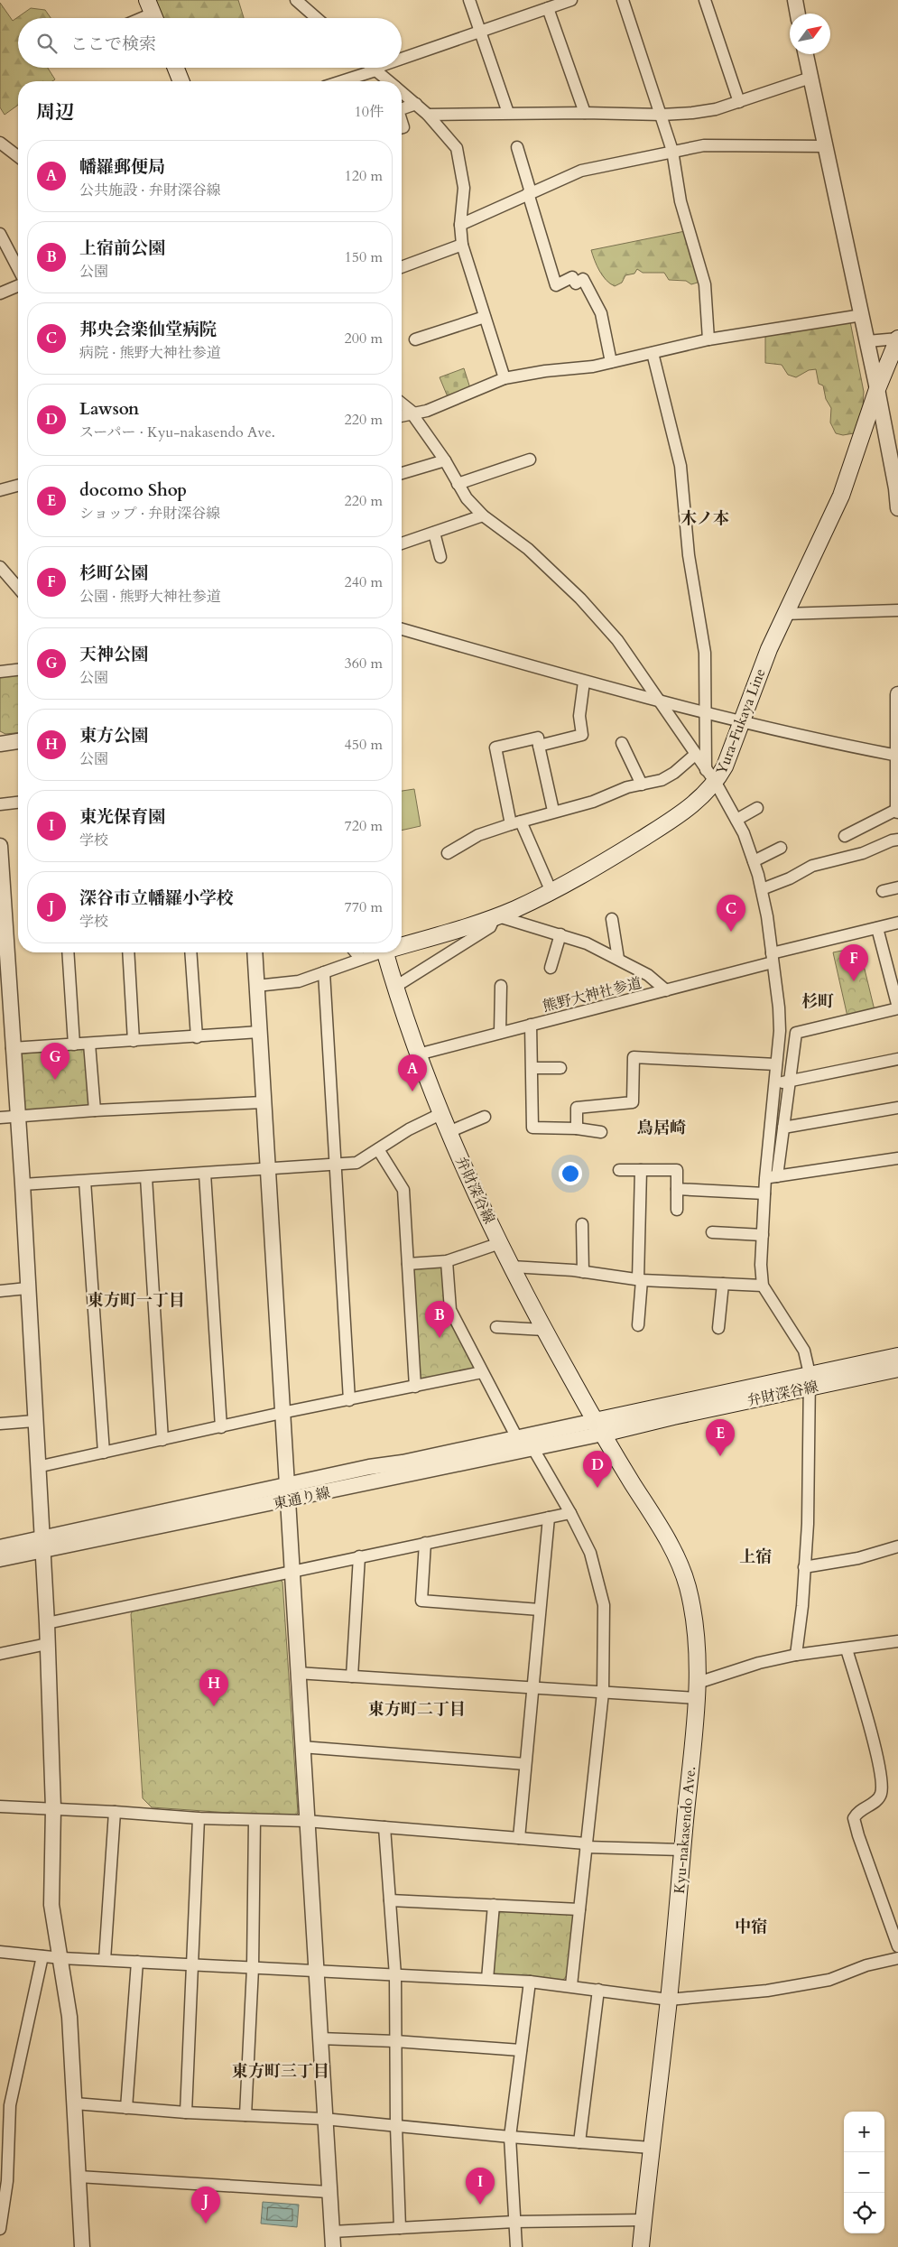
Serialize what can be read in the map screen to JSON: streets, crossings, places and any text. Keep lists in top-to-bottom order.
{
  "streets": {
    "main road": ["Yura-Fukaya Line", "弁財深谷線", "Kyu-nakasendo Ave."],
    "street": ["熊野大神社参道", "東通り線"]
  },
  "crossings": [
    ["熊野大神社参道", "弁財深谷線"],
    ["弁財深谷線", "東通り線"],
    ["弁財深谷線", "Kyu-nakasendo Ave."],
    ["東通り線", "Kyu-nakasendo Ave."]
  ],
  "districts": [
    "木ノ本",
    "杉町",
    "鳥居崎",
    "東方町一丁目",
    "上宿",
    "東方町二丁目",
    "中宿",
    "東方町三丁目"
  ],
  "north": "top right",
  "page": {
    "search": "ここで検索",
    "heading": ["周辺", "10件"],
    "list": [
      {
        "mark": "A",
        "name": "幡羅郵便局",
        "note": "公共施設 · 弁財深谷線",
        "value": "120 m"
      },
      {
        "mark": "B",
        "name": "上宿前公園",
        "note": "公園",
        "value": "150 m"
      },
      {
        "mark": "C",
        "name": "邦央会楽仙堂病院",
        "note": "病院 · 熊野大神社参道",
        "value": "200 m"
      },
      {
        "mark": "D",
        "name": "Lawson",
        "note": "スーパー · Kyu-nakasendo Ave.",
        "value": "220 m"
      },
      {
        "mark": "E",
        "name": "docomo Shop",
        "note": "ショップ · 弁財深谷線",
        "value": "220 m"
      },
      {
        "mark": "F",
        "name": "杉町公園",
        "note": "公園 · 熊野大神社参道",
        "value": "240 m"
      },
      {
        "mark": "G",
        "name": "天神公園",
        "note": "公園",
        "value": "360 m"
      },
      {
        "mark": "H",
        "name": "東方公園",
        "note": "公園",
        "value": "450 m"
      },
      {
        "mark": "I",
        "name": "東光保育園",
        "note": "学校",
        "value": "720 m"
      },
      {
        "mark": "J",
        "name": "深谷市立幡羅小学校",
        "note": "学校",
        "value": "770 m"
      }
    ],
    "pins": [
      "C",
      "F",
      "G",
      "A",
      "B",
      "E",
      "D",
      "H",
      "I",
      "J"
    ],
    "map_buttons": ["+", "−"]
  }
}
